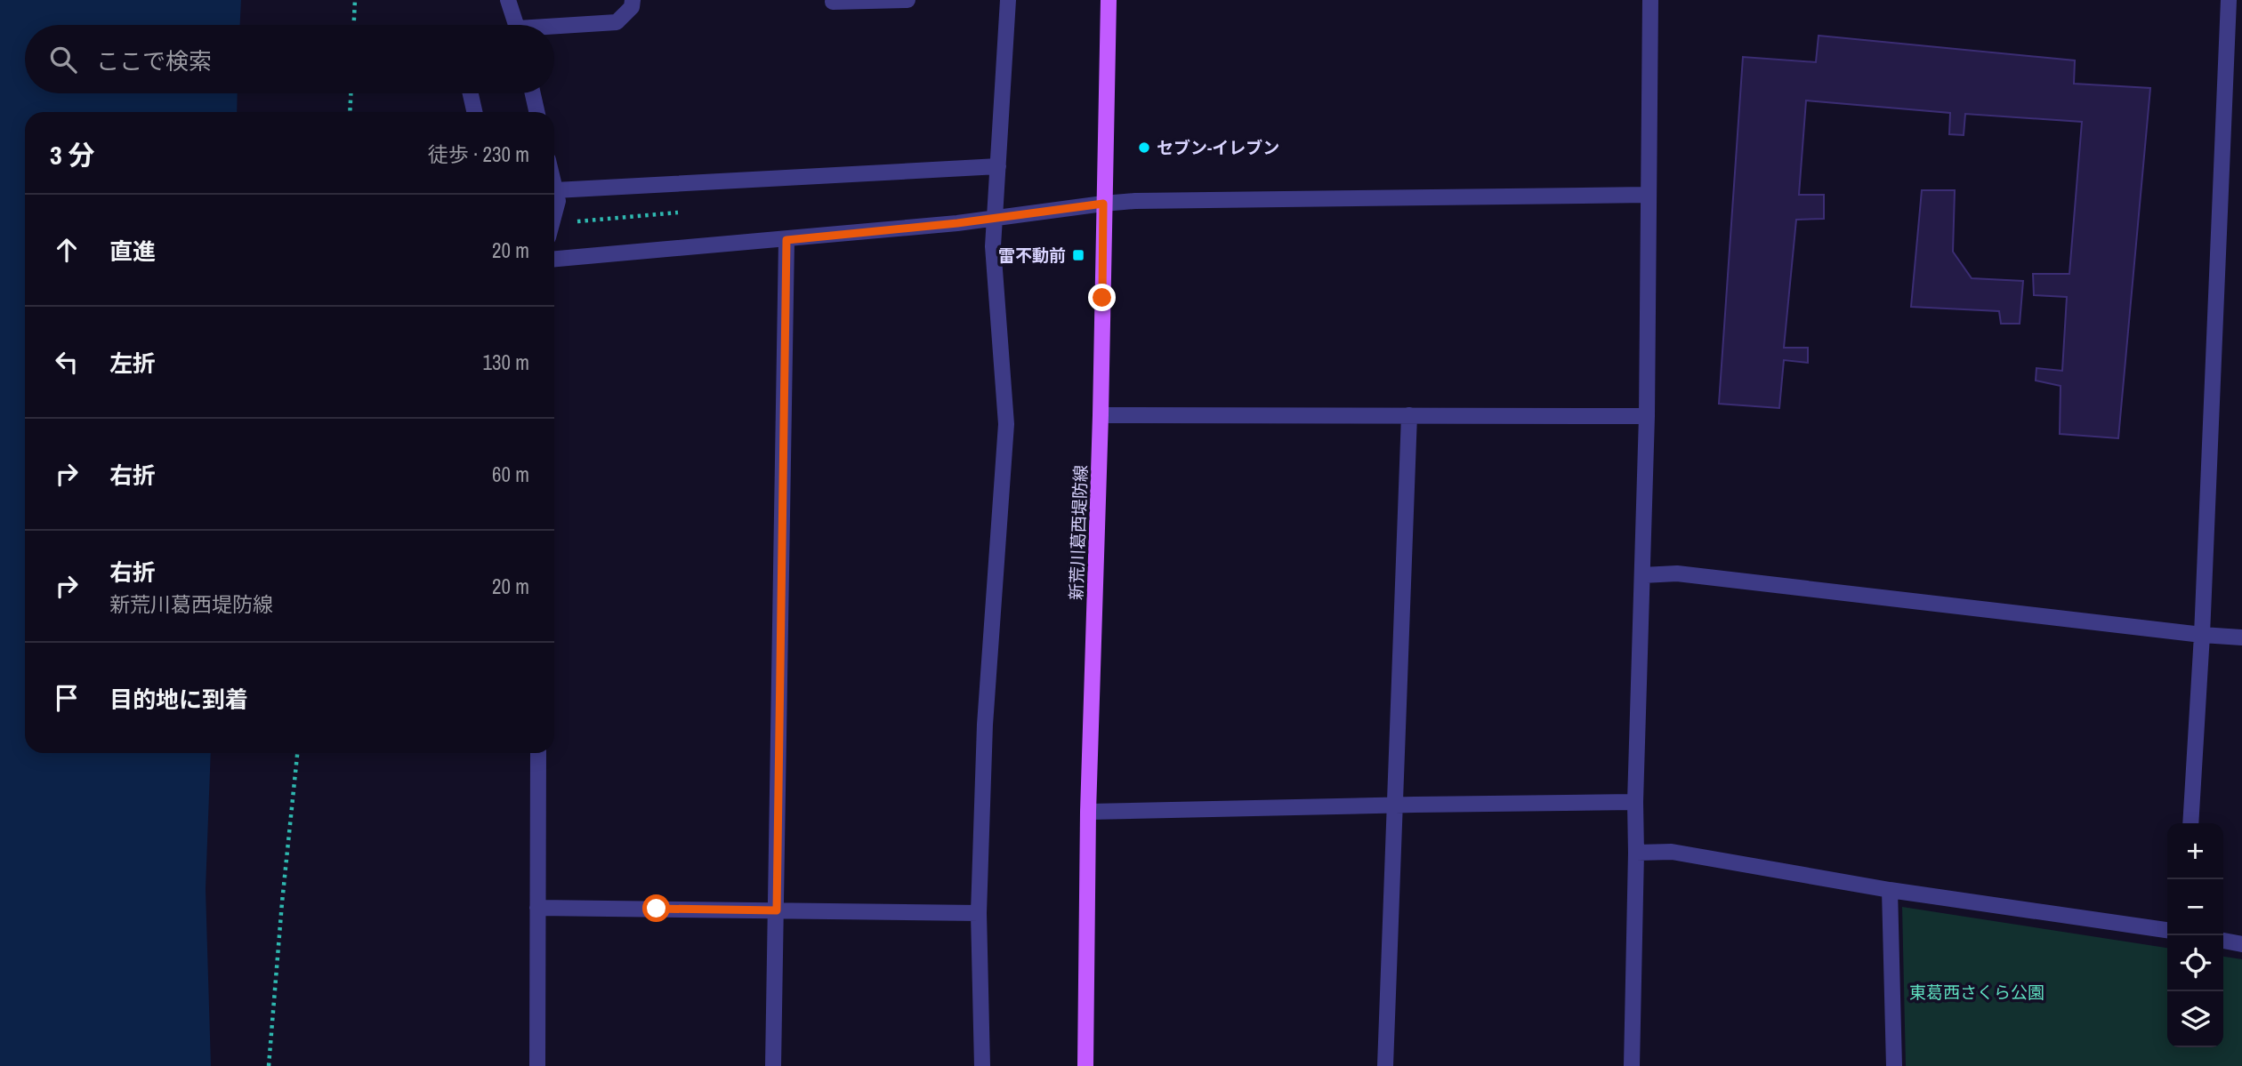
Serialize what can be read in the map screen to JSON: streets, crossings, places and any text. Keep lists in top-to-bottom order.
{
  "streets": {
    "main road": ["新荒川葛西堤防線"]
  },
  "parks": ["東葛西さくら公園"],
  "places": {
    "other": ["セブン-イレブン"],
    "transit": ["雷不動前"]
  },
  "page": {
    "search": "ここで検索",
    "heading": ["3 分", "徒歩 · 230 m"],
    "list": [
      ["直進", "20 m"],
      ["左折", "130 m"],
      ["右折", "60 m"],
      ["右折", "新荒川葛西堤防線", "20 m"],
      "目的地に到着"
    ],
    "map_buttons": ["+", "−"]
  }
}
